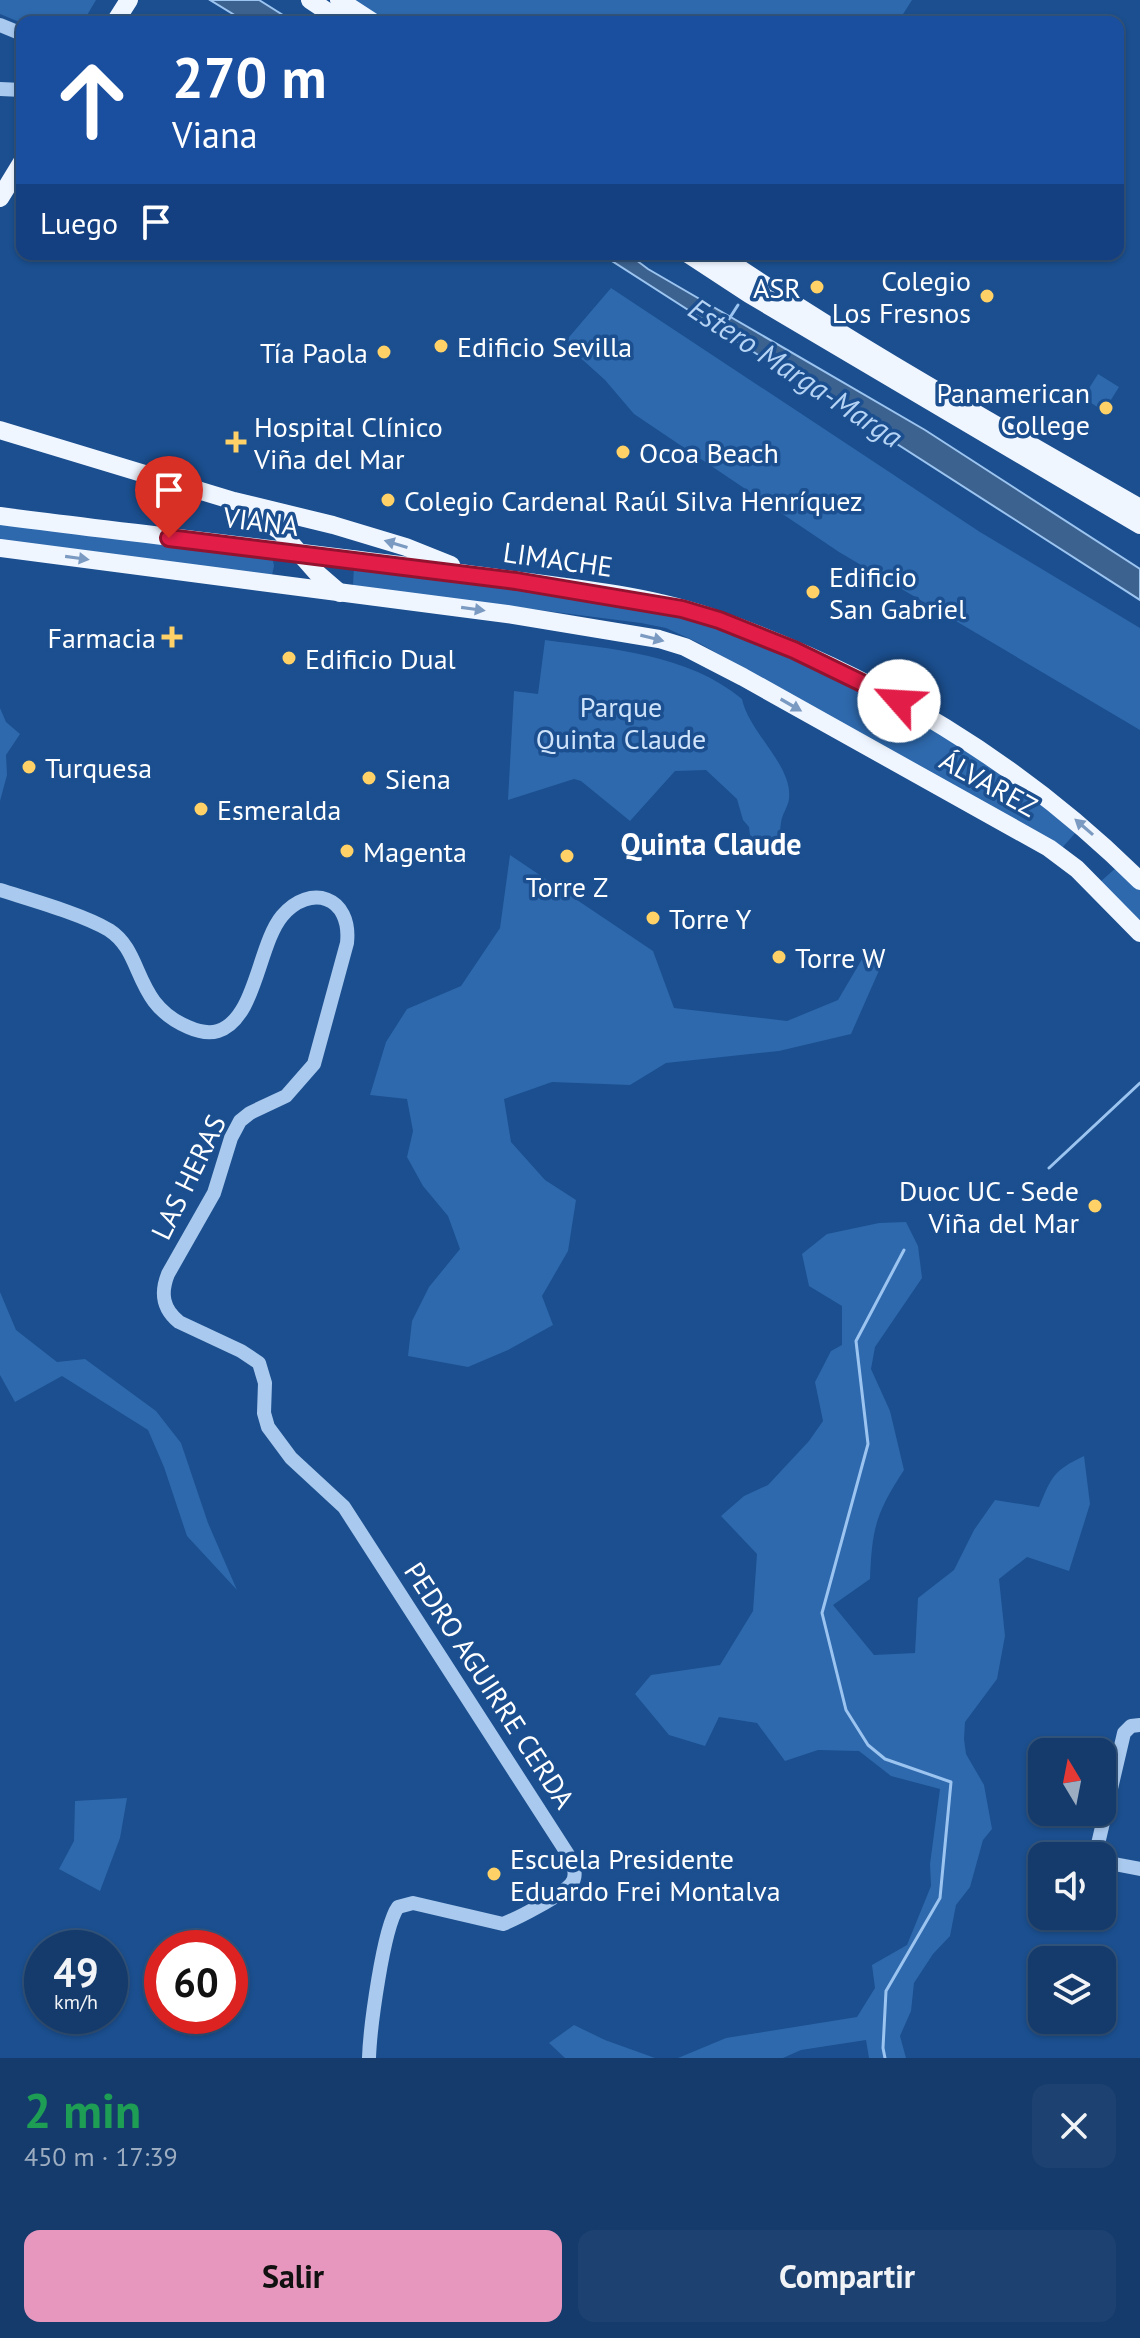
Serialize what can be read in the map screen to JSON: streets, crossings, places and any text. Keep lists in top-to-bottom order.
{
  "streets": {
    "main road": ["VIANA", "LIMACHE", "ÁLVAREZ"],
    "street": ["LAS HERAS", "PEDRO AGUIRRE CERDA"]
  },
  "crossings": [
    ["VIANA", "LIMACHE"],
    ["LIMACHE", "ÁLVAREZ"],
    ["LAS HERAS", "PEDRO AGUIRRE CERDA"]
  ],
  "one_way": ["LIMACHE", "ÁLVAREZ"],
  "districts": ["Quinta Claude"],
  "water": ["Estero Marga-Marga"],
  "parks": ["Parque Quinta Claude"],
  "places": {
    "other": [
      "ASR",
      "Colegio Los Fresnos",
      "Edificio Sevilla",
      "Tía Paola",
      "Panamerican College",
      "Ocoa Beach",
      "Colegio Cardenal Raúl Silva Henríquez",
      "Edificio San Gabriel",
      "Edificio Dual",
      "Turquesa",
      "Siena",
      "Esmeralda",
      "Magenta",
      "Torre Z",
      "Torre Y",
      "Torre W",
      "Duoc UC - Sede Viña del Mar",
      "Escuela Presidente Eduardo Frei Montalva"
    ],
    "health": ["Hospital Clínico Viña del Mar", "Farmacia"]
  },
  "north": "top",
  "page": {
    "turn": ["270 m", "Viana"],
    "then": "Luego",
    "speed": "49 km/h",
    "limit": "60",
    "heading": ["2 min", "450 m · 17:39"],
    "buttons": ["Salir", "Compartir"]
  }
}
